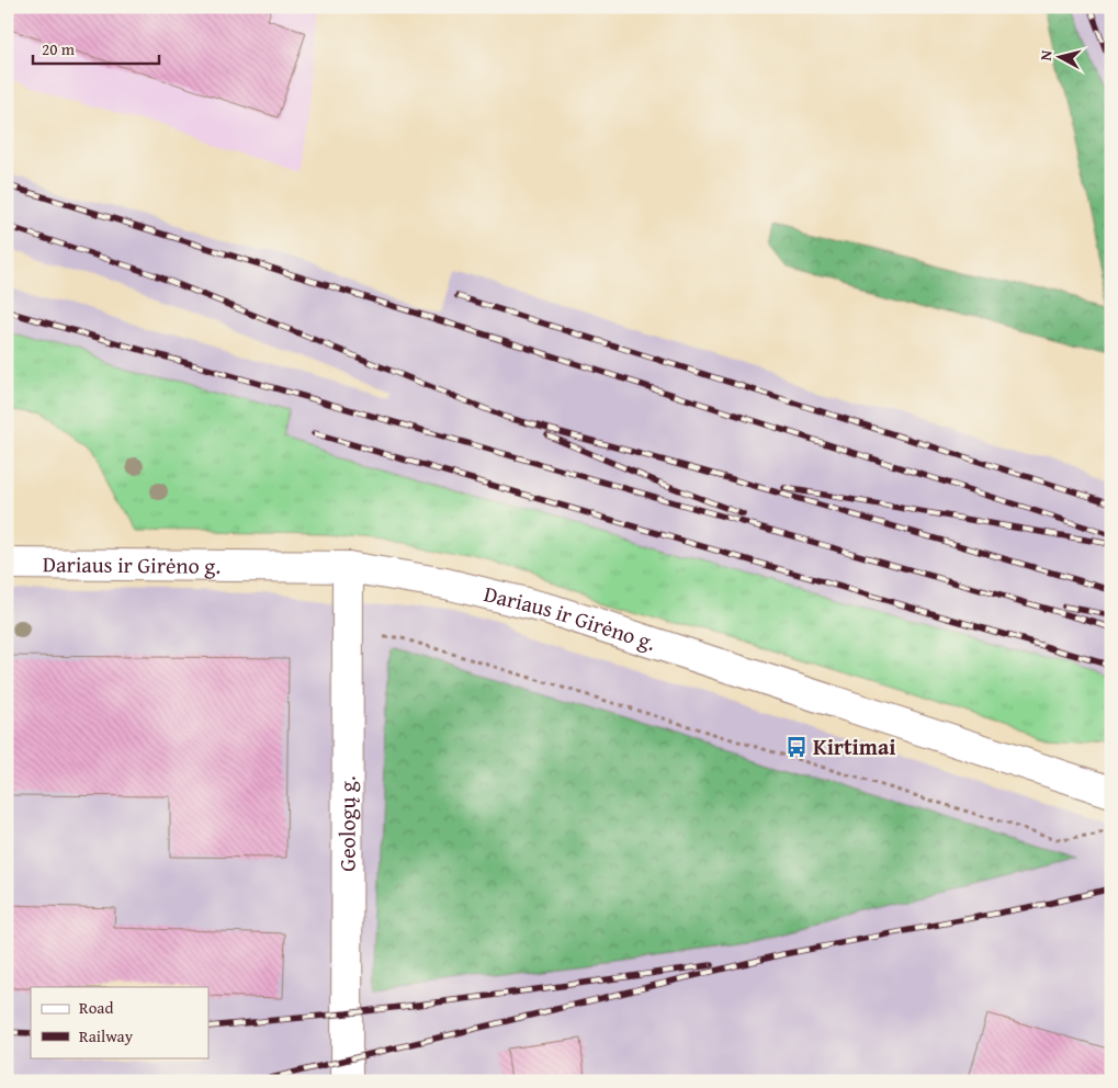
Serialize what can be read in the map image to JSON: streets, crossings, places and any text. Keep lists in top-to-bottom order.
{
  "streets": {
    "street": ["Dariaus ir Girėno g.", "Geologų g."]
  },
  "crossings": [
    ["Dariaus ir Girėno g.", "Geologų g."]
  ],
  "places": {
    "bus stop": ["Kirtimai"]
  },
  "legend": ["Road", "Railway"],
  "scale_bar": "20 m",
  "north": "left"
}
